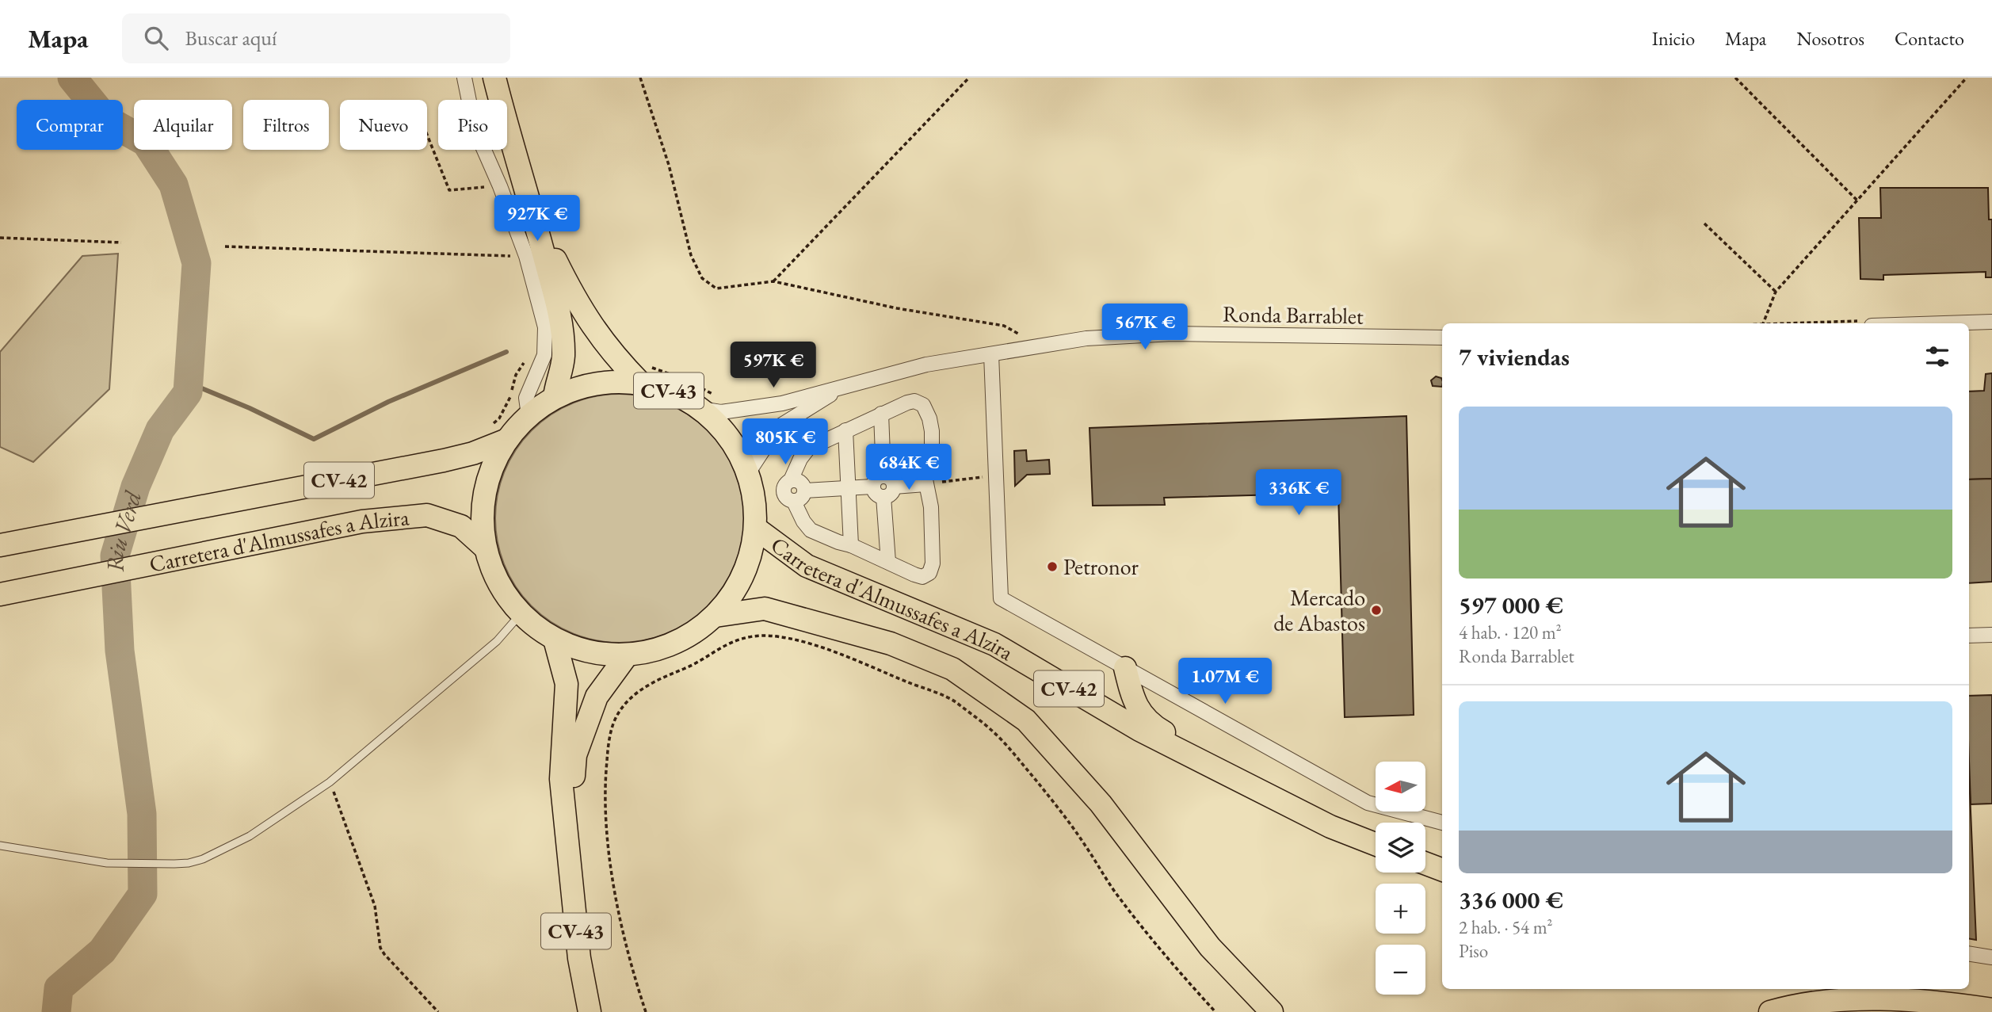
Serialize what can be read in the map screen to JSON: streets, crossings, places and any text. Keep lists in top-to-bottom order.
{
  "streets": {
    "main road": ["CV-43", "CV-42", "Carretera d'Almussafes a Alzira"],
    "street": ["Ronda Barrablet"]
  },
  "crossings": [
    ["Ronda Barrablet", "CV-43"],
    ["CV-43", "CV-42"],
    ["CV-43", "Carretera d'Almussafes a Alzira"]
  ],
  "water": ["Riu Verd"],
  "places": ["Petronor", "Mercado de Abastos"],
  "north": "left",
  "page": {
    "header": "Mapa",
    "search": "Buscar aquí",
    "nav": [
      "Inicio",
      "Mapa",
      "Nosotros",
      "Contacto"
    ],
    "chip": [
      "Comprar",
      "Alquilar",
      "Filtros",
      "Nuevo",
      "Piso"
    ],
    "price": [
      "927K €",
      "567K €",
      "597K €",
      "805K €",
      "684K €",
      "336K €",
      "1.07M €"
    ],
    "heading": "7 viviendas",
    "list": [
      {
        "name": "597 000 €",
        "note": "4 hab. · 120 m² · Ronda Barrablet"
      },
      {
        "name": "336 000 €",
        "note": "2 hab. · 54 m² · Piso"
      }
    ],
    "map_buttons": ["+", "−"]
  }
}
